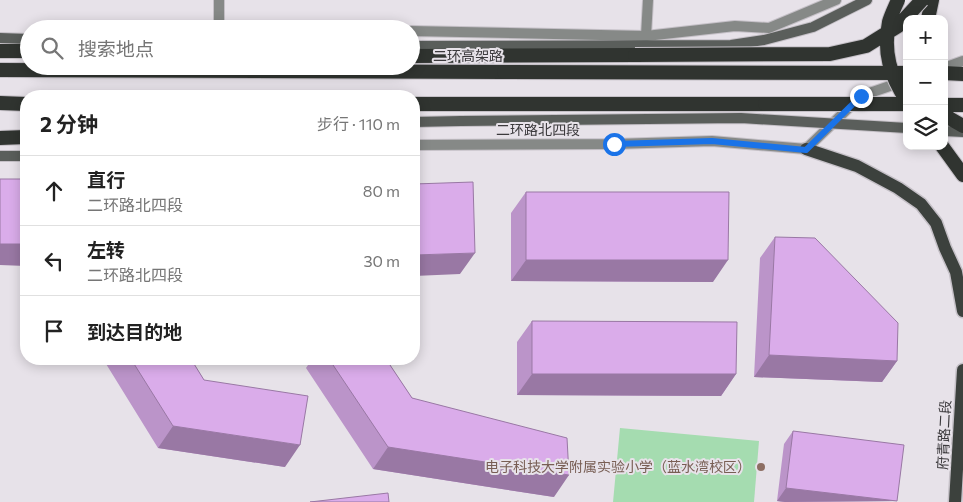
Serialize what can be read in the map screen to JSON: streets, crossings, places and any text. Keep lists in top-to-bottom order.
{
  "streets": {
    "highway": ["二环高架路"],
    "main road": ["府青路二段"],
    "street": ["二环路北四段"]
  },
  "places": ["电子科技大学附属实验小学（蓝水湾校区）"],
  "page": {
    "map_buttons": ["+", "−"],
    "search": "搜索地点",
    "heading": ["2 分钟", "步行 · 110 m"],
    "list": [
      ["直行", "二环路北四段", "80 m"],
      ["左转", "二环路北四段", "30 m"],
      "到达目的地"
    ]
  }
}
